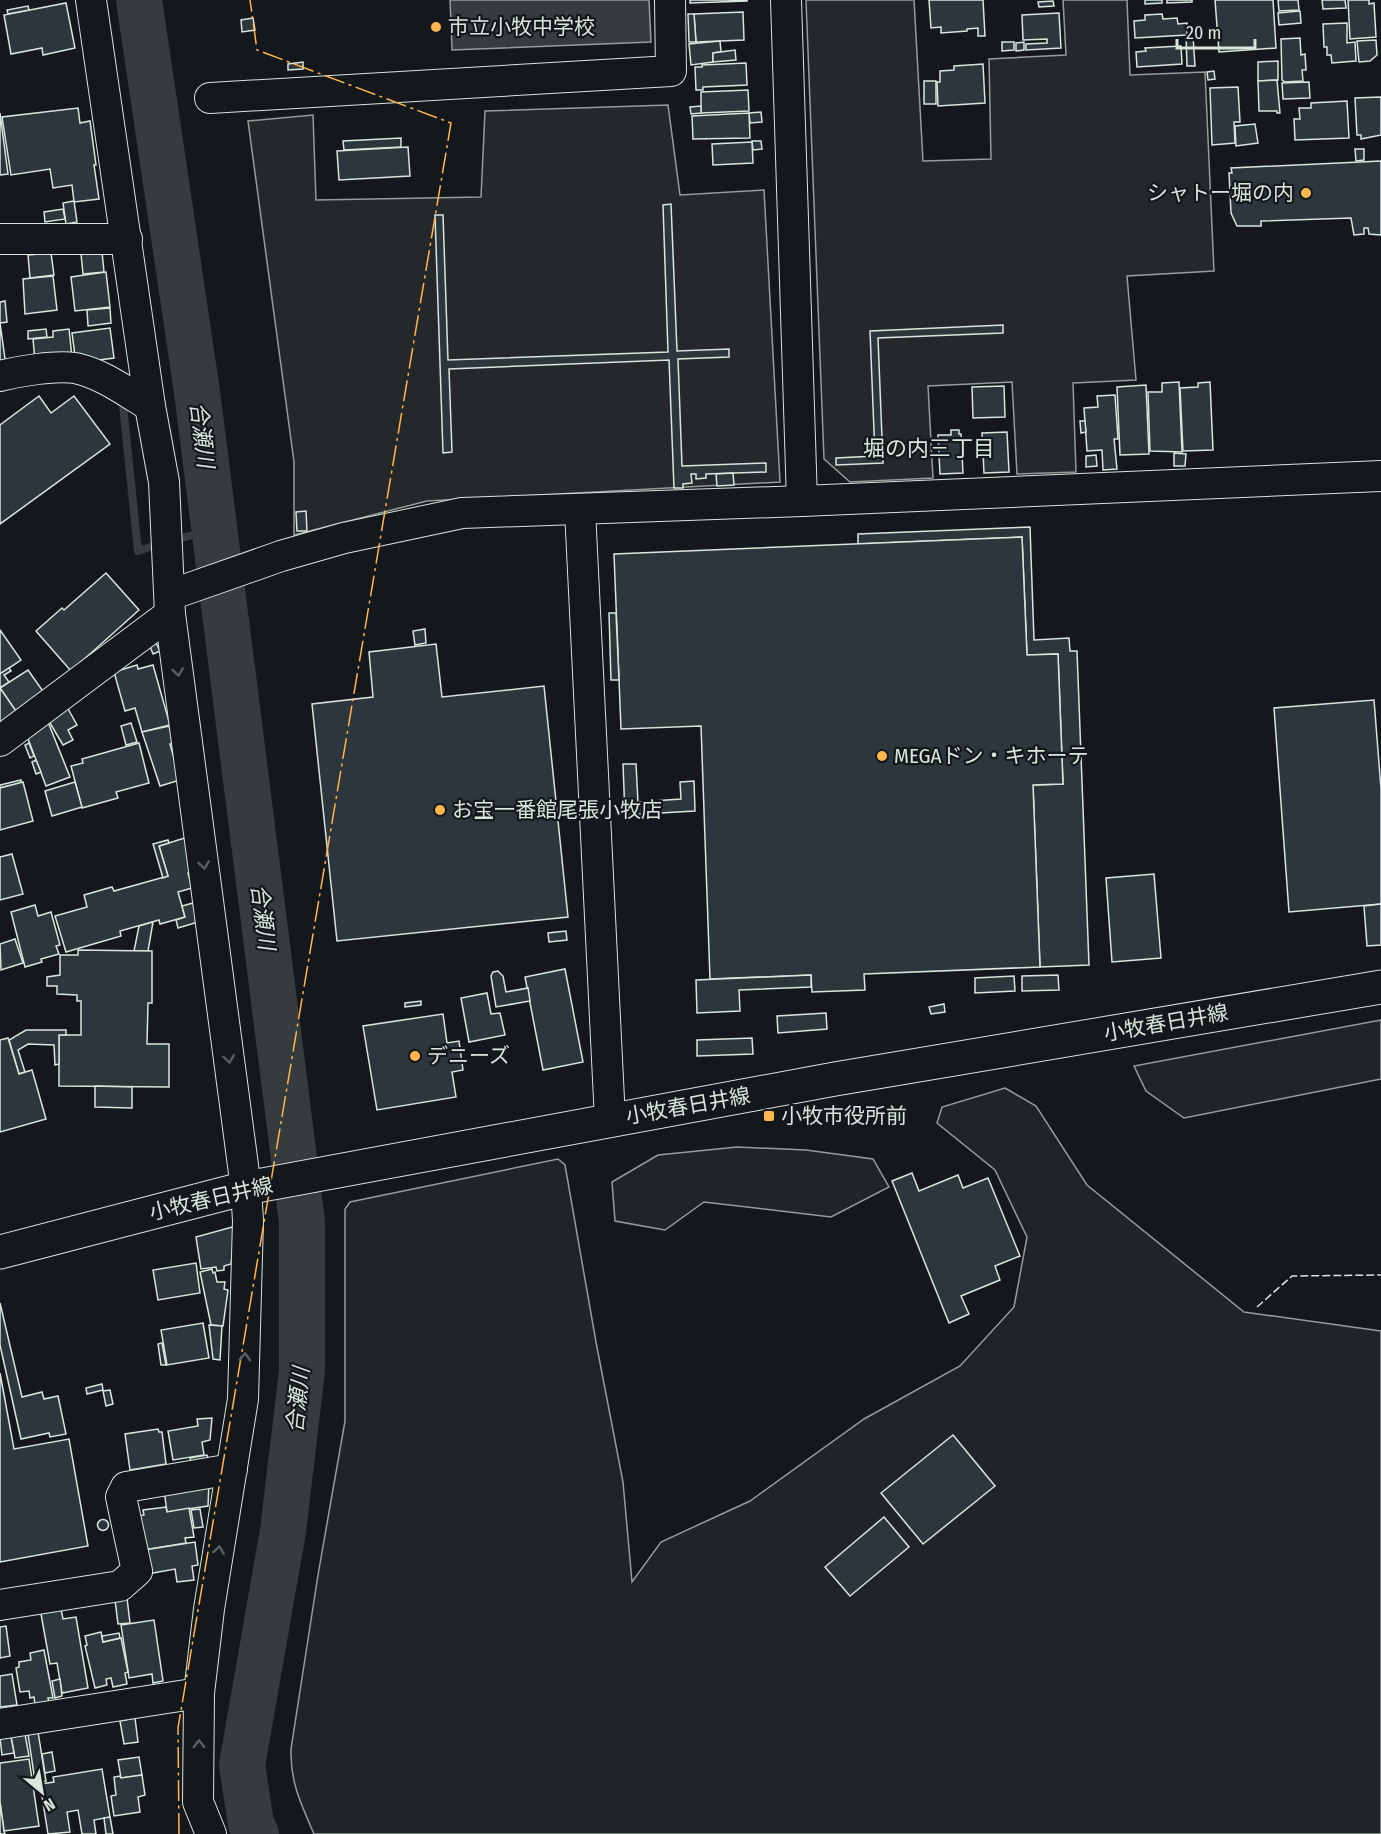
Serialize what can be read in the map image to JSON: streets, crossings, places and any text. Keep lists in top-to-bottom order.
{
  "streets": {
    "main road": ["小牧春日井線"]
  },
  "districts": ["堀の内三丁目"],
  "water": ["合瀬川"],
  "places": {
    "other": [
      "市立小牧中学校",
      "シャトー堀の内",
      "MEGAドン・キホーテ",
      "お宝一番館尾張小牧店",
      "デニーズ"
    ],
    "transit": ["小牧市役所前"]
  },
  "scale_bar": "20 m",
  "north": "bottom right"
}
